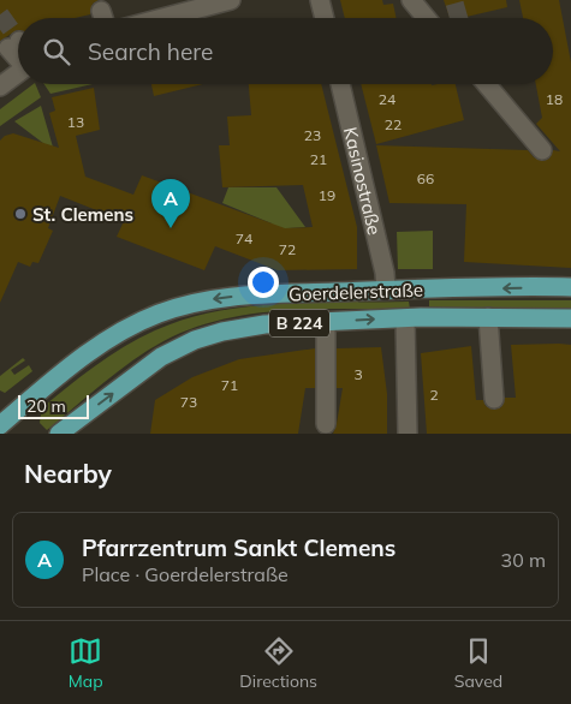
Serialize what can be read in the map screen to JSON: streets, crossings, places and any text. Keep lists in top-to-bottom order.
{
  "streets": {
    "main road": ["Goerdelerstraße", "B 224"],
    "street": ["Kasinostraße"]
  },
  "crossings": [
    ["Kasinostraße", "Goerdelerstraße"]
  ],
  "places": ["St. Clemens"],
  "house_numbers": [
    "24",
    "18",
    "13",
    "22",
    "23",
    "21",
    "66",
    "19",
    "74",
    "72",
    "3",
    "71",
    "2",
    "73"
  ],
  "scale_bar": "20 m",
  "page": {
    "search": "Search here",
    "pins": "A",
    "scale": "20 m",
    "heading": "Nearby",
    "list": [
      {
        "mark": "A",
        "name": "Pfarrzentrum Sankt Clemens",
        "note": "Place · Goerdelerstraße",
        "value": "30 m"
      }
    ],
    "nav": ["Map", "Directions", "Saved"]
  }
}
